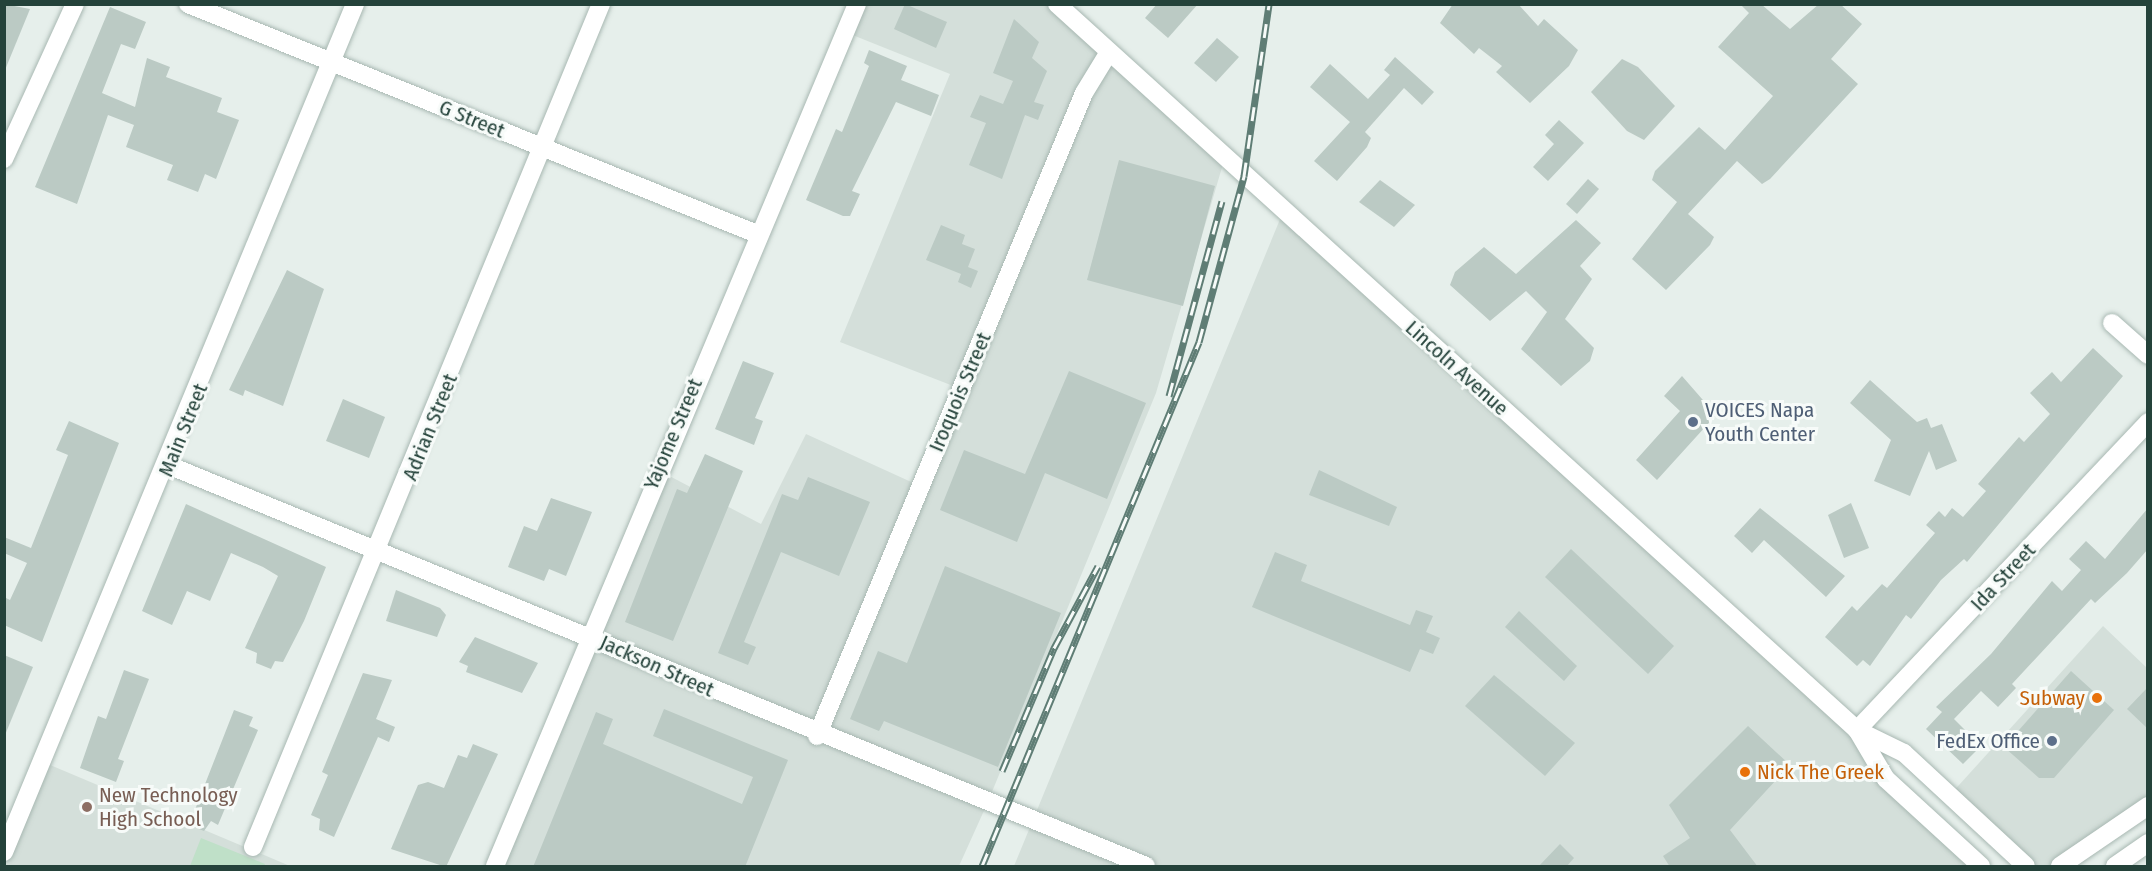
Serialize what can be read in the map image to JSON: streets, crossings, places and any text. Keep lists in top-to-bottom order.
{
  "streets": {
    "street": [
      "G Street",
      "Lincoln Avenue",
      "Iroquois Street",
      "Adrian Street",
      "Main Street",
      "Yajome Street",
      "Ida Street",
      "Jackson Street"
    ]
  },
  "crossings": [
    ["G Street", "Adrian Street"],
    ["G Street", "Main Street"],
    ["G Street", "Yajome Street"],
    ["Lincoln Avenue", "Iroquois Street"],
    ["Lincoln Avenue", "Ida Street"],
    ["Iroquois Street", "Jackson Street"],
    ["Adrian Street", "Jackson Street"],
    ["Main Street", "Jackson Street"],
    ["Yajome Street", "Jackson Street"]
  ],
  "places": [
    "VOICES Napa Youth Center",
    "Subway",
    "FedEx Office",
    "Nick The Greek",
    "New Technology High School"
  ]
}
